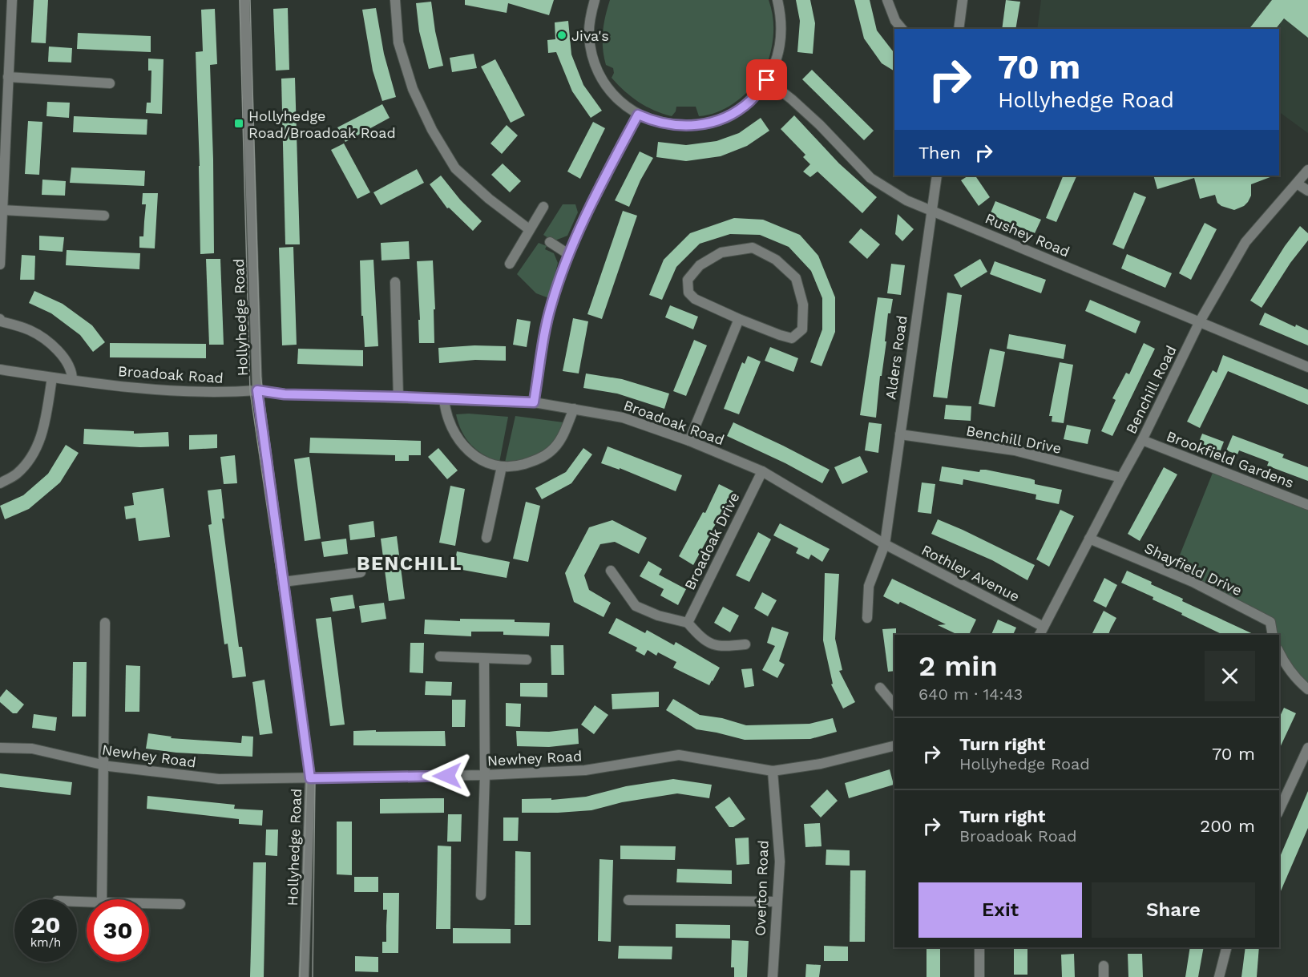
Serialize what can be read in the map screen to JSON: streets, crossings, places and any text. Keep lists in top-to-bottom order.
{
  "streets": {
    "street": [
      "Rushey Road",
      "Hollyhedge Road",
      "Alders Road",
      "Broadoak Road",
      "Benchill Road",
      "Benchill Drive",
      "Brookfield Gardens",
      "Broadoak Drive",
      "Shayfield Drive",
      "Rothley Avenue",
      "Newhey Road",
      "Overton Road"
    ]
  },
  "crossings": [
    ["Rushey Road", "Alders Road"],
    ["Rushey Road", "Benchill Road"],
    ["Hollyhedge Road", "Broadoak Road"],
    ["Hollyhedge Road", "Newhey Road"],
    ["Alders Road", "Broadoak Road"],
    ["Alders Road", "Benchill Drive"],
    ["Alders Road", "Rothley Avenue"],
    ["Broadoak Road", "Broadoak Drive"],
    ["Broadoak Road", "Rothley Avenue"],
    ["Benchill Road", "Benchill Drive"],
    ["Benchill Road", "Brookfield Gardens"],
    ["Benchill Road", "Shayfield Drive"],
    ["Benchill Road", "Rothley Avenue"],
    ["Newhey Road", "Overton Road"]
  ],
  "districts": ["BENCHILL"],
  "places": {
    "other": ["Jiva's"],
    "transit": ["Hollyhedge Road/Broadoak Road"]
  },
  "page": {
    "turn": ["70 m", "Hollyhedge Road"],
    "then": "Then",
    "heading": ["2 min", "640 m · 14:43"],
    "list": [
      {
        "name": "Turn right",
        "note": "Hollyhedge Road",
        "value": "70 m"
      },
      {
        "name": "Turn right",
        "note": "Broadoak Road",
        "value": "200 m"
      }
    ],
    "buttons": ["Exit", "Share"],
    "speed": "20 km/h",
    "limit": "30"
  }
}
